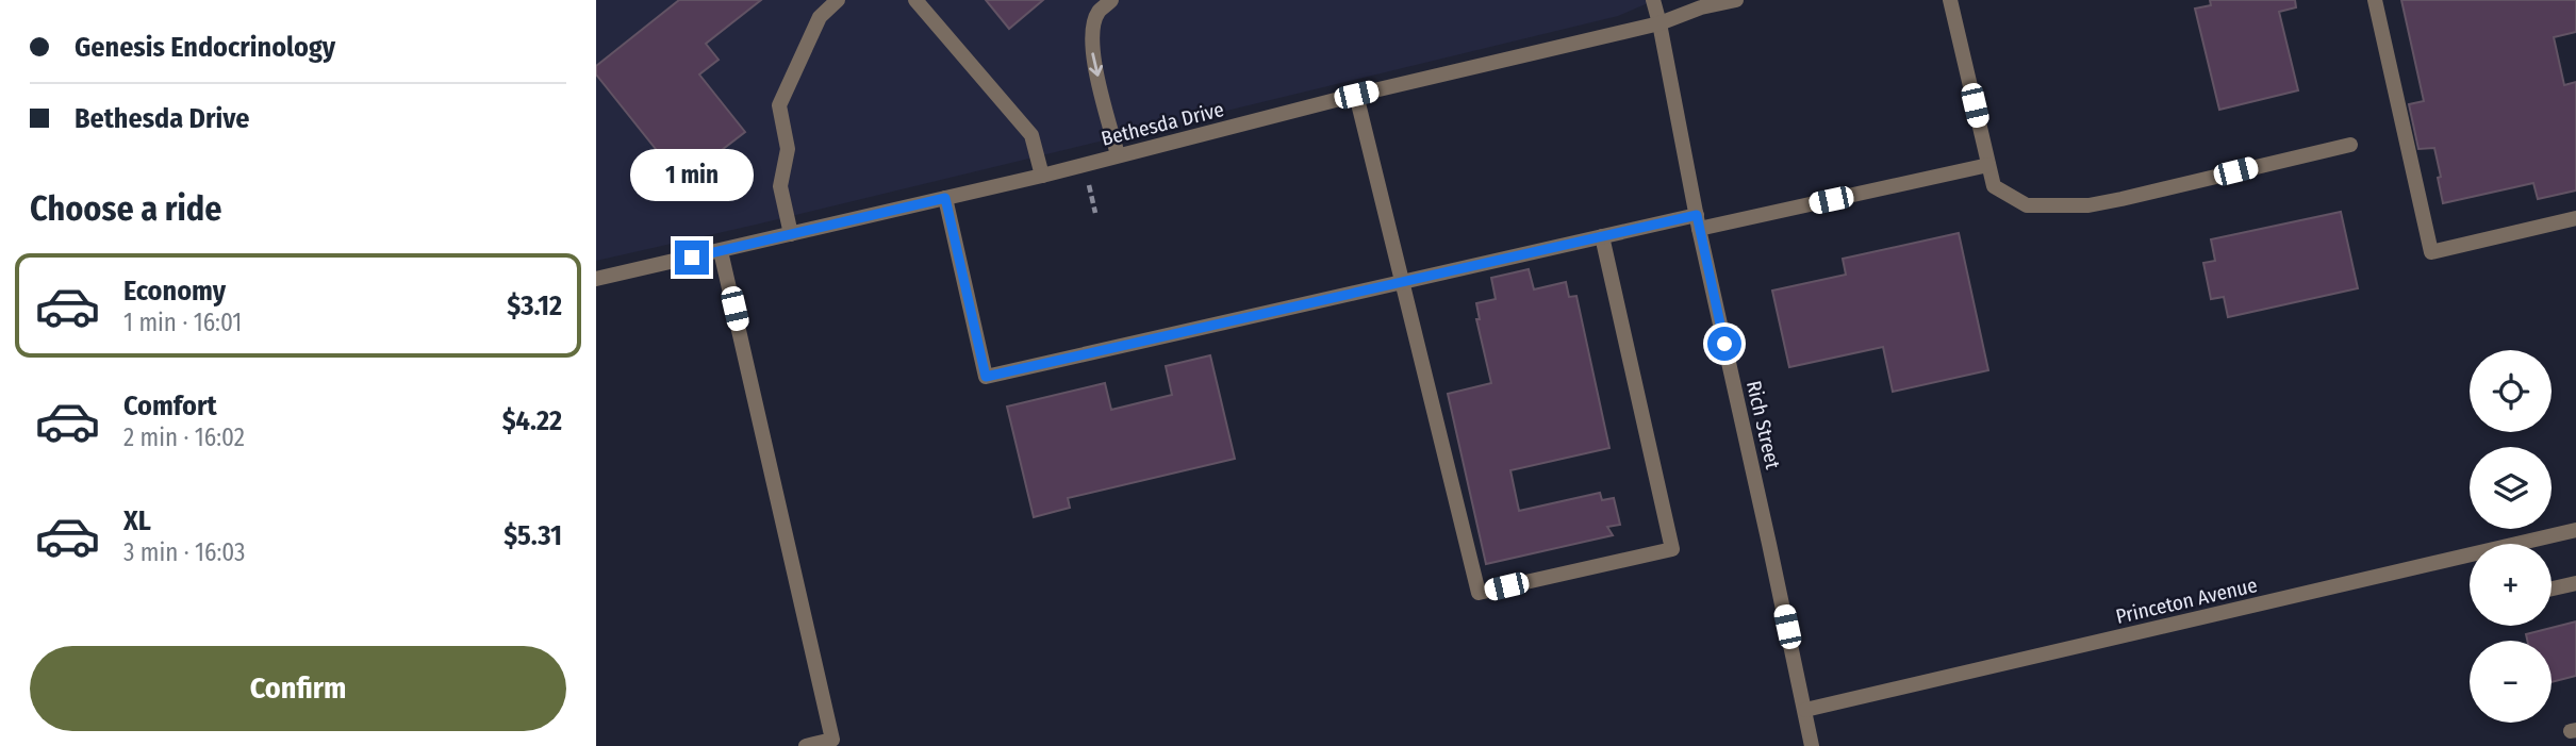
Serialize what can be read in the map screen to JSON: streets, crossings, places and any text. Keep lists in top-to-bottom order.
{
  "streets": {
    "street": ["Bethesda Drive", "Rich Street", "Princeton Avenue"]
  },
  "crossings": [
    ["Bethesda Drive", "Rich Street"],
    ["Rich Street", "Princeton Avenue"]
  ],
  "page": {
    "banner": ["Genesis Endocrinology", "Bethesda Drive"],
    "bubble": "1 min",
    "heading": "Choose a ride",
    "list": [
      {
        "name": "Economy",
        "note": "1 min · 16:01",
        "value": "$3.12"
      },
      {
        "name": "Comfort",
        "note": "2 min · 16:02",
        "value": "$4.22"
      },
      {
        "name": "XL",
        "note": "3 min · 16:03",
        "value": "$5.31"
      }
    ],
    "map_buttons": ["+", "−"],
    "buttons": "Confirm"
  }
}
